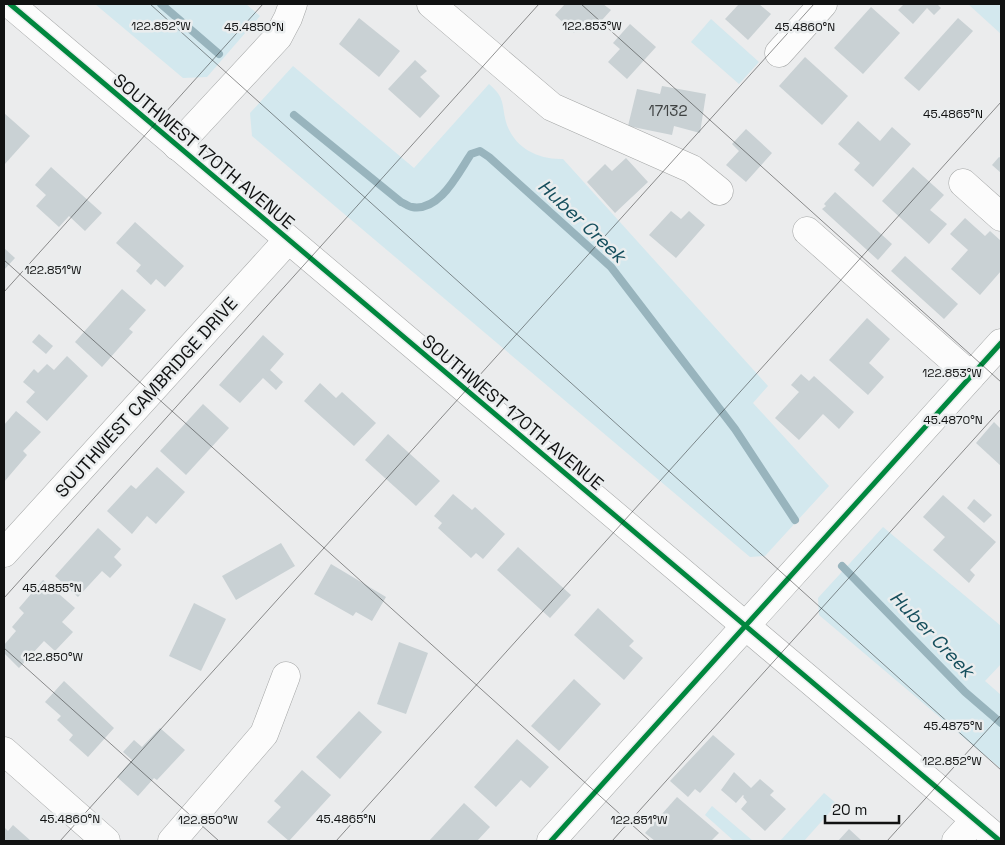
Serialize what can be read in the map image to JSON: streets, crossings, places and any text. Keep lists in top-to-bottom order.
{
  "streets": {
    "street": ["SOUTHWEST 170TH AVENUE", "SOUTHWEST CAMBRIDGE DRIVE"]
  },
  "crossings": [
    ["SOUTHWEST 170TH AVENUE", "SOUTHWEST CAMBRIDGE DRIVE"]
  ],
  "water": ["Huber Creek"],
  "house_numbers": ["17132"],
  "scale_bar": "20 m",
  "coordinates": [
    "122.852°W",
    "122.853°W",
    "45.4850°N",
    "45.4860°N",
    "45.4865°N",
    "122.851°W",
    "45.4870°N",
    "45.4855°N",
    "122.850°W",
    "45.4875°N"
  ]
}
